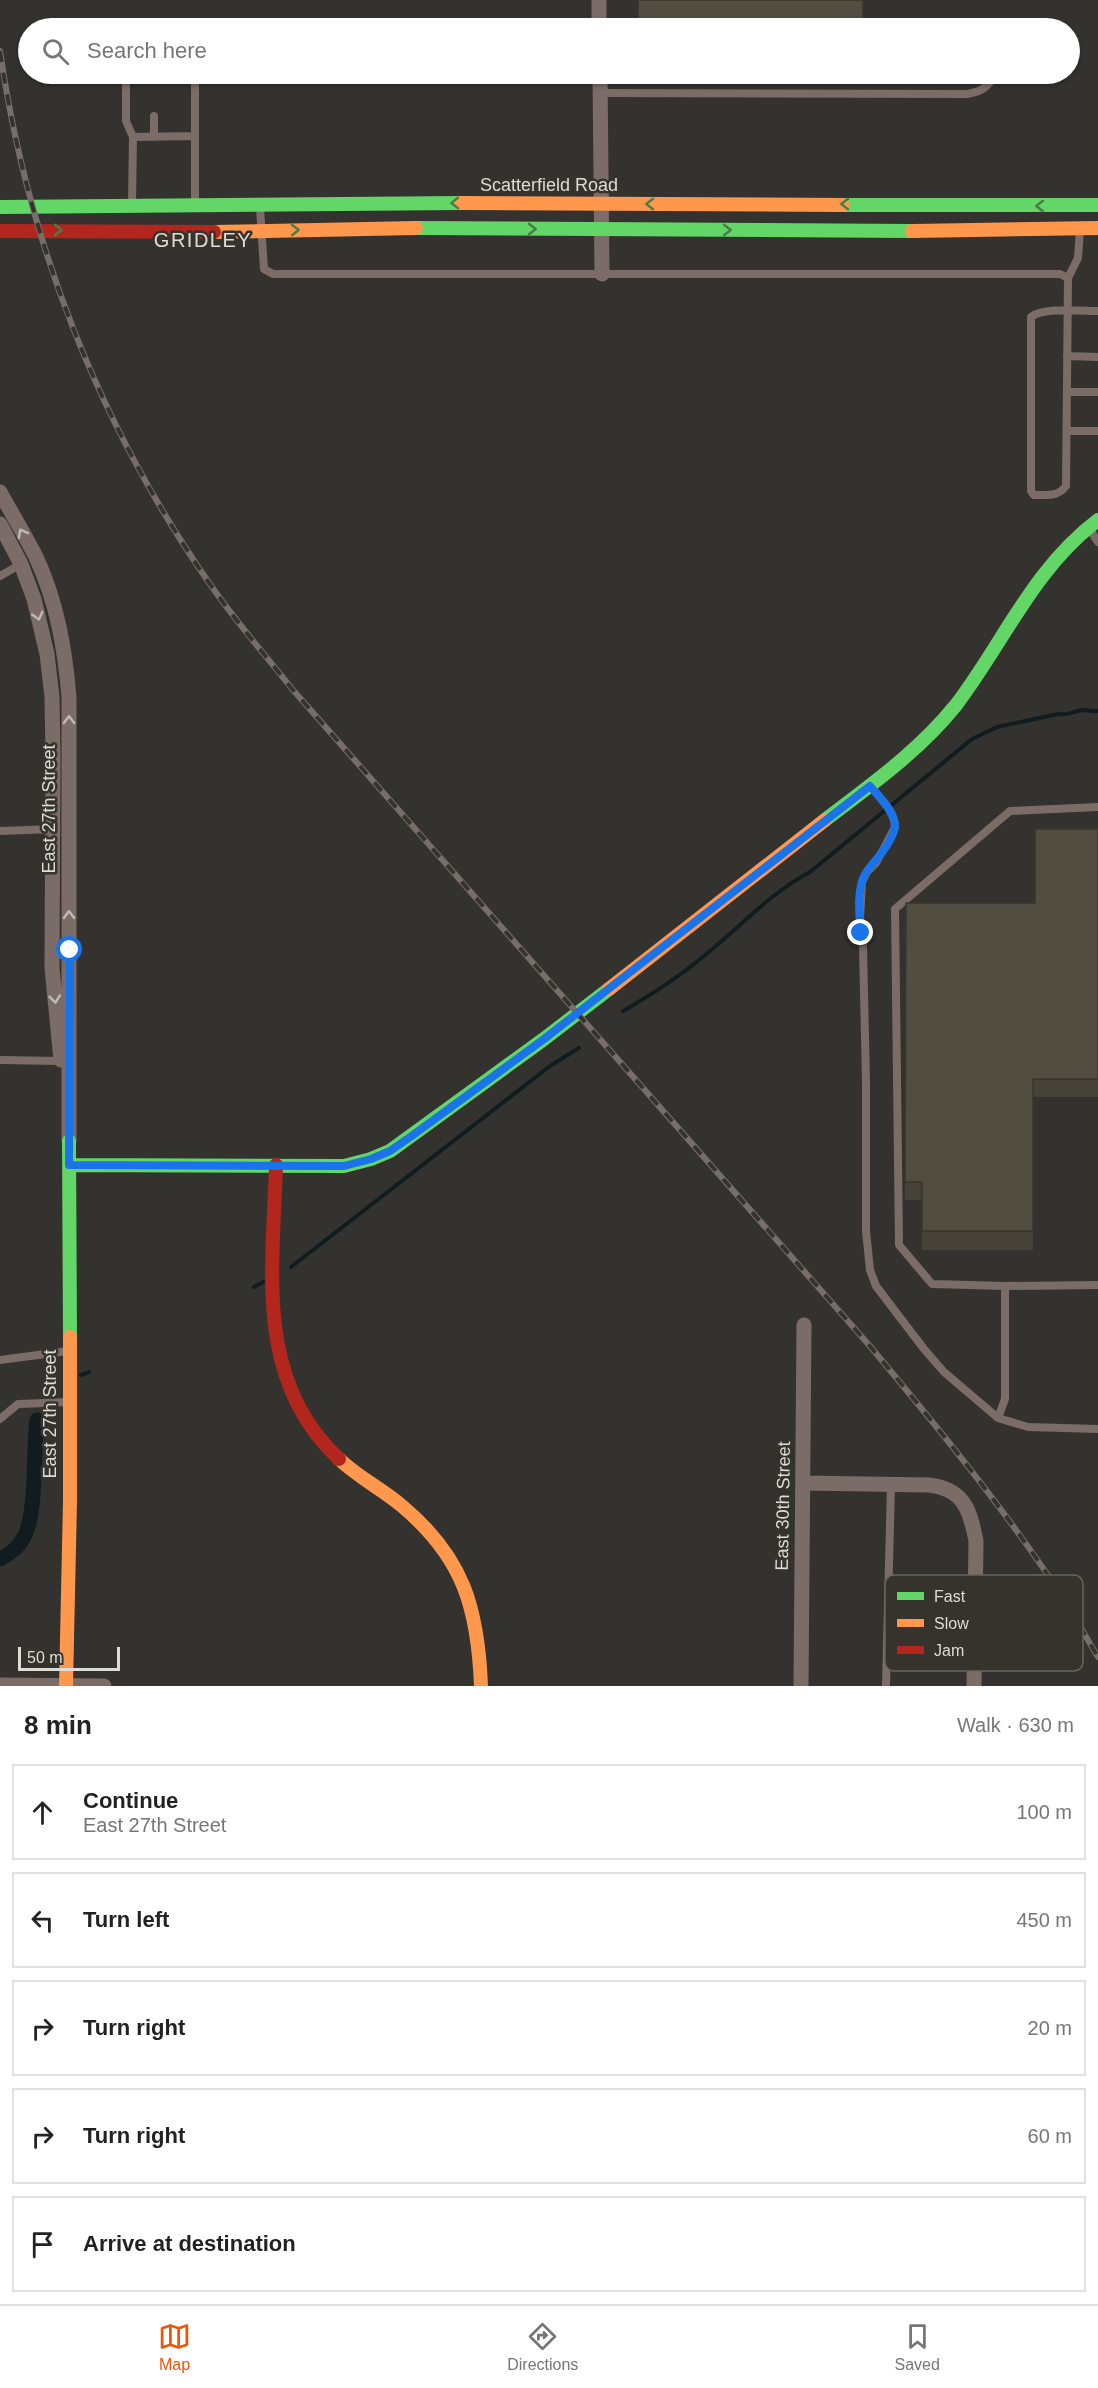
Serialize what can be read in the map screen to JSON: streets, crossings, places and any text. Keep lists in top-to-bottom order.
{
  "streets": {
    "street": ["Scatterfield Road", "East 27th Street", "East 30th Street"]
  },
  "districts": ["GRIDLEY"],
  "legend": ["Fast", "Slow", "Jam"],
  "scale_bar": "50 m",
  "page": {
    "search": "Search here",
    "scale": "50 m",
    "heading": ["8 min", "Walk · 630 m"],
    "list": [
      ["Continue", "East 27th Street", "100 m"],
      ["Turn left", "450 m"],
      ["Turn right", "20 m"],
      ["Turn right", "60 m"],
      "Arrive at destination"
    ],
    "nav": ["Map", "Directions", "Saved"]
  }
}
